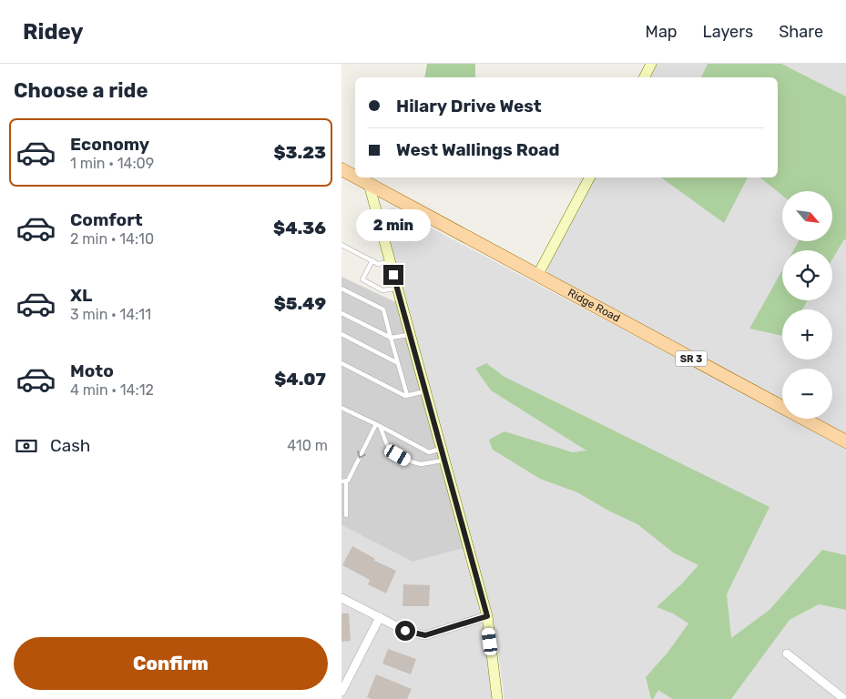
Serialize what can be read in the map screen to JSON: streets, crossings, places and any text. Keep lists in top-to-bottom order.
{
  "streets": {
    "main road": ["Ridge Road", "SR 3"]
  },
  "north": "bottom right",
  "page": {
    "header": "Ridey",
    "nav": ["Map", "Layers", "Share"],
    "heading": "Choose a ride",
    "banner": ["Hilary Drive West", "West Wallings Road"],
    "list": [
      {
        "name": "Economy",
        "note": "1 min · 14:09",
        "value": "$3.23"
      },
      {
        "name": "Comfort",
        "note": "2 min · 14:10",
        "value": "$4.36"
      },
      {
        "name": "XL",
        "note": "3 min · 14:11",
        "value": "$5.49"
      },
      {
        "name": "Moto",
        "note": "4 min · 14:12",
        "value": "$4.07"
      }
    ],
    "map_buttons": ["+", "−"],
    "bubble": "2 min",
    "pay": ["Cash", "410 m"],
    "buttons": "Confirm"
  }
}
